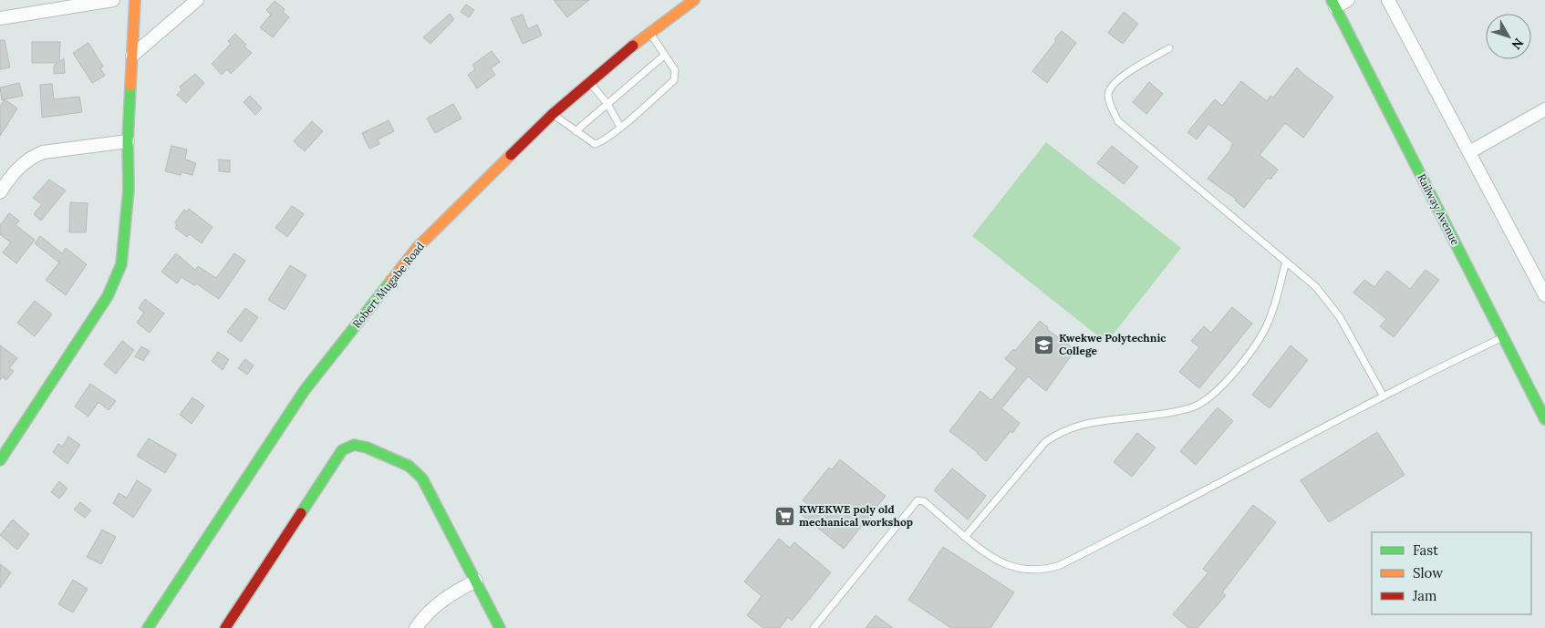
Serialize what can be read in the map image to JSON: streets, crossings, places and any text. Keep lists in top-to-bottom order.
{
  "streets": {
    "street": ["Railway Avenue", "Robert Mugabe Road"]
  },
  "places": {
    "school or university": ["Kwekwe Polytechnic College"],
    "supermarket": ["KWEKWE poly old mechanical workshop"]
  },
  "legend": ["Fast", "Slow", "Jam"],
  "north": "bottom right"
}
